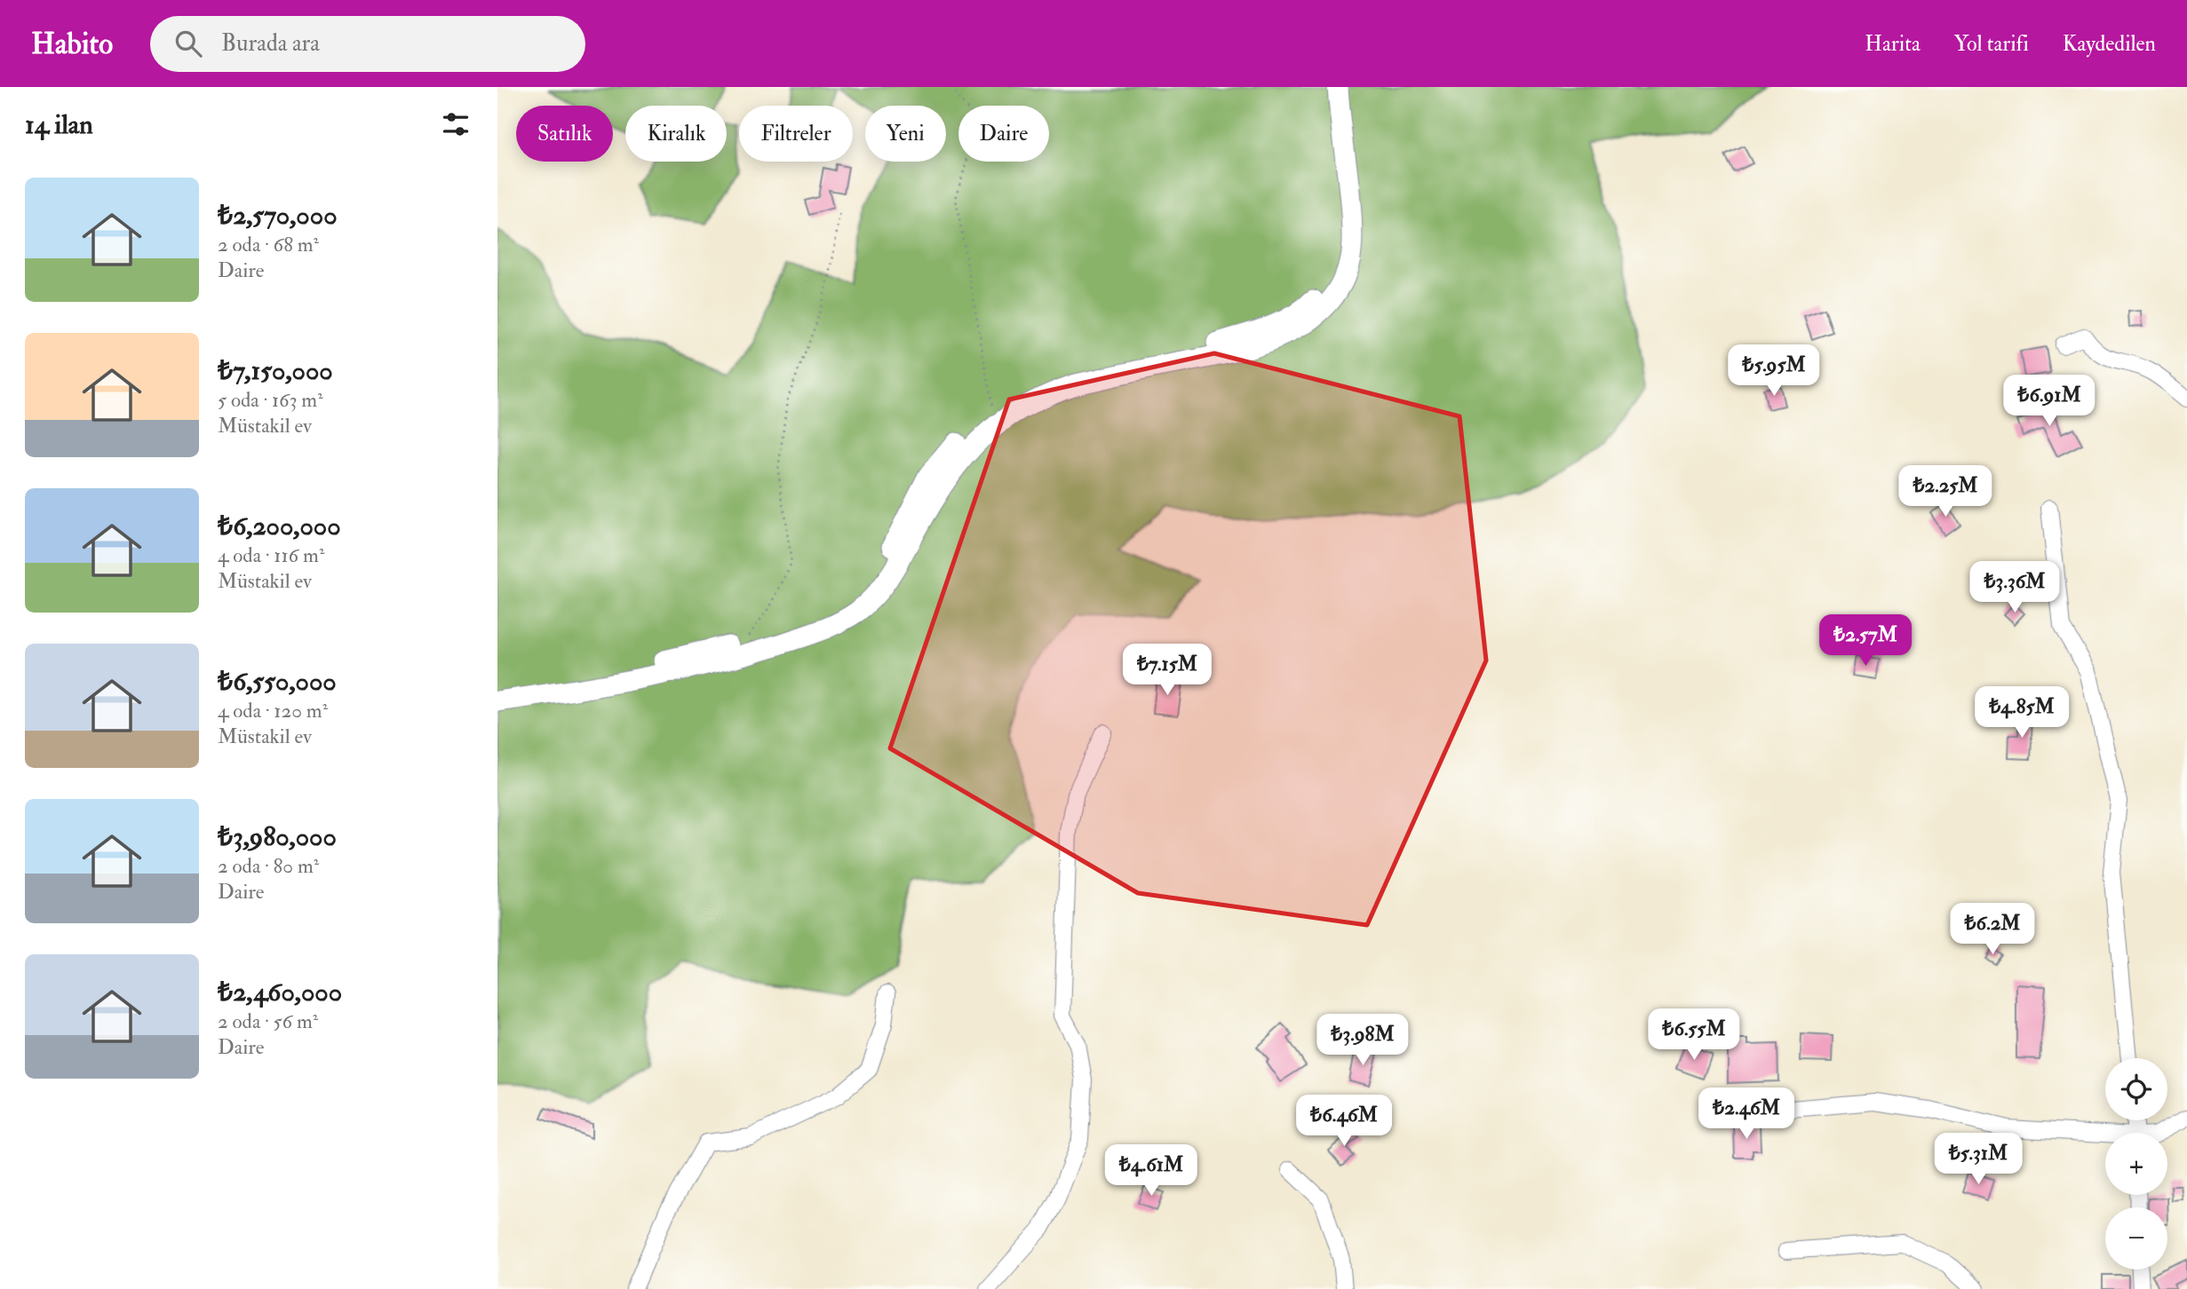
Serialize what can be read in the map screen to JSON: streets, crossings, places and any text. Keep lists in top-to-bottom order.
{
  "page": {
    "header": "Habito",
    "search": "Burada ara",
    "nav": ["Harita", "Yol tarifi", "Kaydedilen"],
    "heading": "14 ilan",
    "chip": [
      "Satılık",
      "Kiralık",
      "Filtreler",
      "Yeni",
      "Daire"
    ],
    "list": [
      {
        "name": "₺2,570,000",
        "note": "2 oda · 68 m² · Daire"
      },
      {
        "name": "₺7,150,000",
        "note": "5 oda · 163 m² · Müstakil ev"
      },
      {
        "name": "₺6,200,000",
        "note": "4 oda · 116 m² · Müstakil ev"
      },
      {
        "name": "₺6,550,000",
        "note": "4 oda · 120 m² · Müstakil ev"
      },
      {
        "name": "₺3,980,000",
        "note": "2 oda · 80 m² · Daire"
      },
      {
        "name": "₺2,460,000",
        "note": "2 oda · 56 m² · Daire"
      }
    ],
    "price": [
      "₺5.95M",
      "₺6.91M",
      "₺2.25M",
      "₺3.36M",
      "₺2.57M",
      "₺7.15M",
      "₺4.85M",
      "₺6.2M",
      "₺6.55M",
      "₺3.98M",
      "₺2.46M",
      "₺6.46M",
      "₺5.31M",
      "₺4.61M"
    ],
    "map_buttons": ["+", "−"]
  }
}
